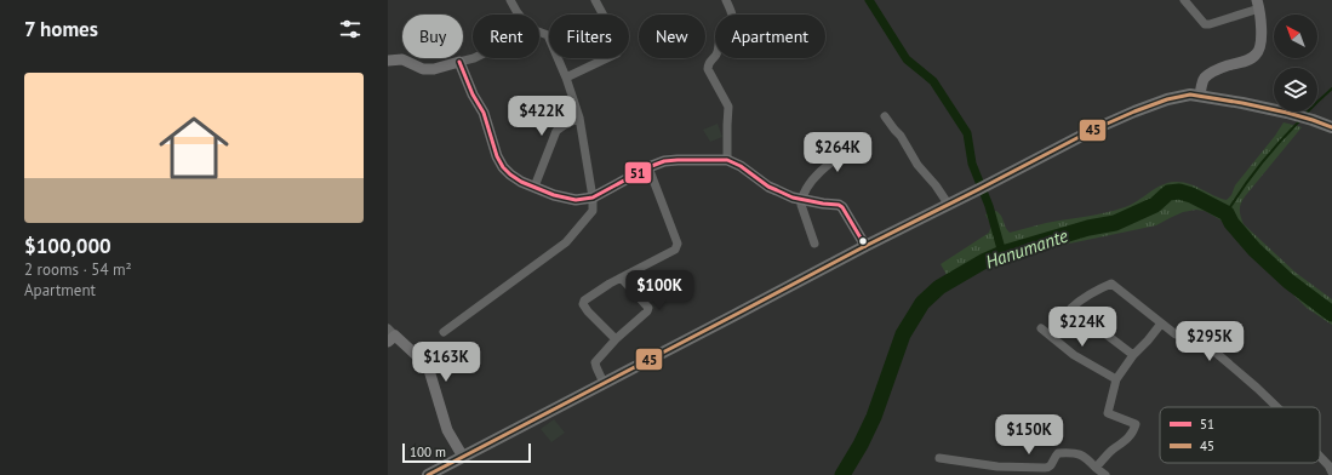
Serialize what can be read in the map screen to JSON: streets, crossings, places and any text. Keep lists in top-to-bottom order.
{
  "water": ["Hanumante"],
  "lines": ["transit line 51", "transit line 45"],
  "legend": ["51", "45"],
  "scale_bar": "100 m",
  "north": "top left",
  "page": {
    "heading": "7 homes",
    "chip": [
      "Buy",
      "Rent",
      "Filters",
      "New",
      "Apartment"
    ],
    "list": [
      {
        "name": "$100,000",
        "note": "2 rooms · 54 m² · Apartment"
      }
    ],
    "price": [
      "$422K",
      "$264K",
      "$100K",
      "$224K",
      "$295K",
      "$163K",
      "$150K"
    ],
    "scale": "100 m"
  }
}
